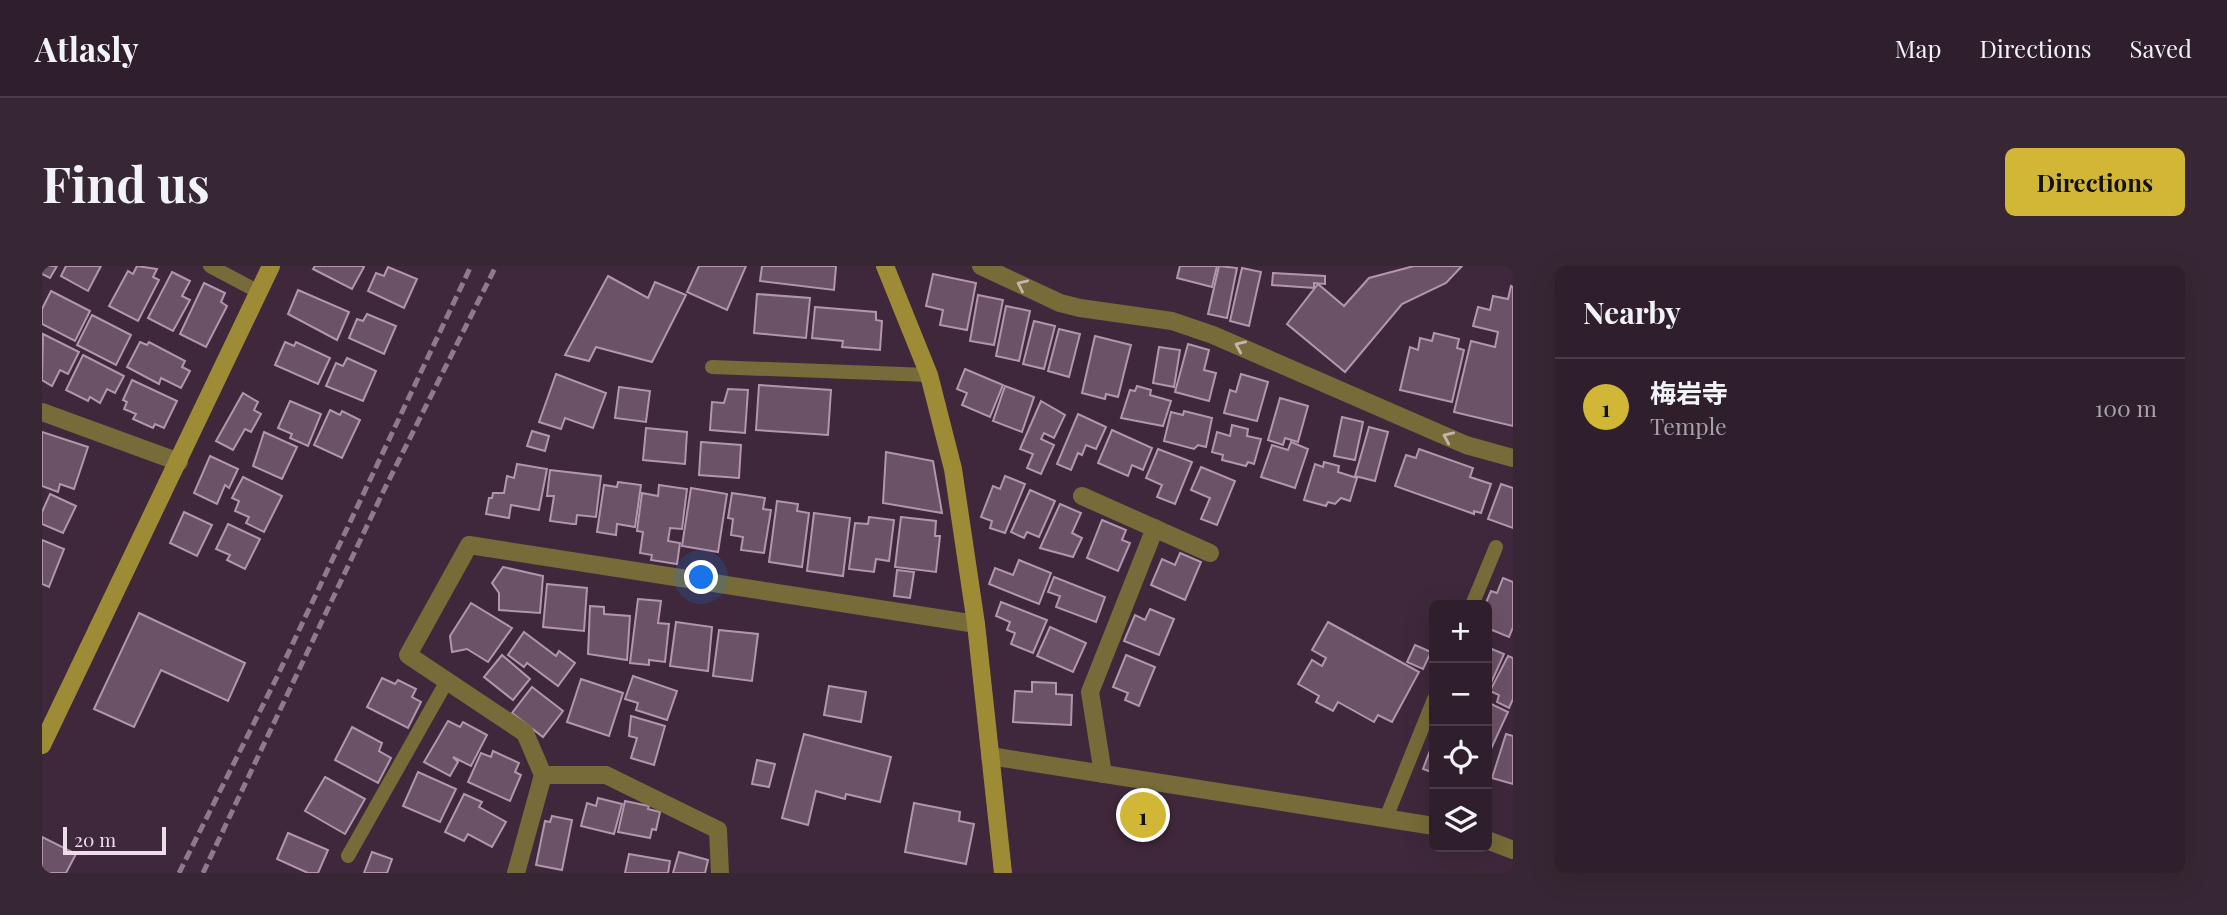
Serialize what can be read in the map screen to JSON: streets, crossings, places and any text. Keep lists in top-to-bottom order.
{
  "scale_bar": "20 m",
  "page": {
    "header": "Atlasly",
    "nav": ["Map", "Directions", "Saved"],
    "buttons": "Directions",
    "title": "Find us",
    "heading": "Nearby",
    "list": [
      {
        "mark": "1",
        "name": "梅岩寺",
        "note": "Temple",
        "value": "100 m"
      }
    ],
    "map_buttons": ["+", "−"],
    "pins": "1",
    "scale": "20 m"
  }
}
